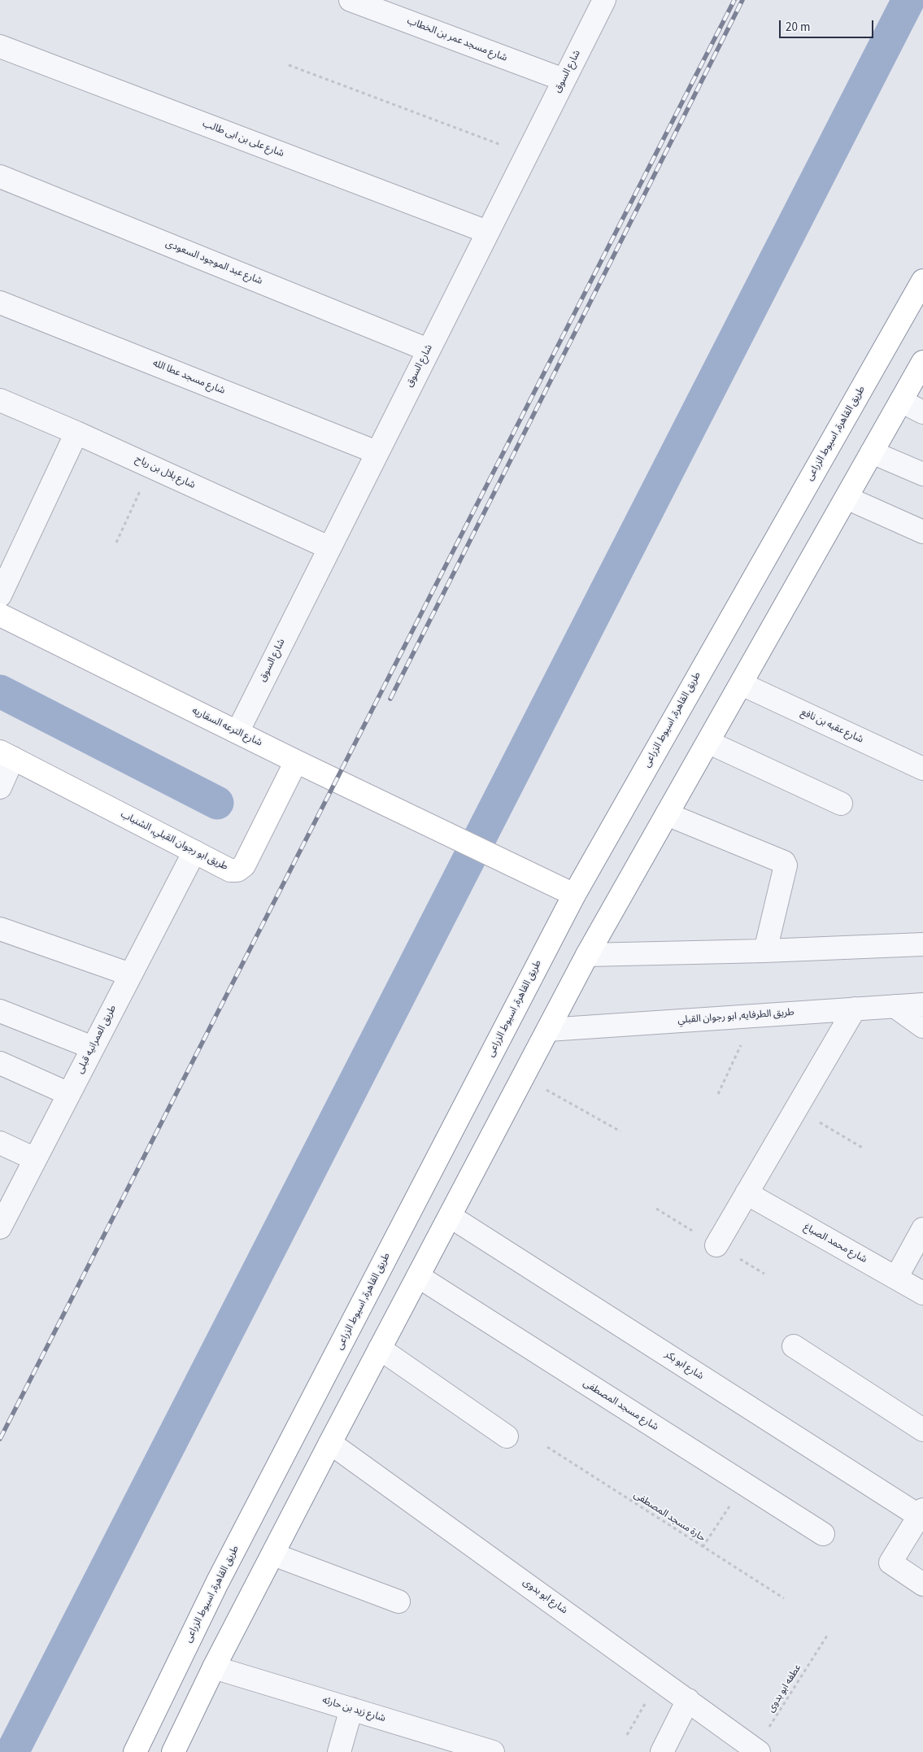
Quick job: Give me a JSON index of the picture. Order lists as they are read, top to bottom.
{
  "streets": {
    "main road": ["طريق القاهرة, اسيوط الزراعى", "شارع الترعه السقاريه", "طريق ابو رجوان القبلي, الشنباب"],
    "street": [
      "شارع مسجد عمر بن الخطاب",
      "شارع السوق",
      "شارع على بن ابى طالب",
      "شارع عبد الموجود السعودى",
      "شارع مسجد عطا الله",
      "شارع بلال بن رباح",
      "شارع عقبه بن نافع",
      "طريق الطرفايه, ابو رجوان القبلي",
      "طريق العمرانيه قبلى",
      "شارع محمد الصباغ",
      "شارع ابو بكر",
      "شارع مسجد المصطفى",
      "شارع ابو بدوى",
      "شارع زيد بن حارثه"
    ],
    "path": ["حارة مسجد المصطفى", "عطفه ابو بدوى"]
  },
  "crossings": [
    ["شارع مسجد عمر بن الخطاب", "شارع السوق"],
    ["شارع السوق", "شارع على بن ابى طالب"],
    ["شارع السوق", "شارع عبد الموجود السعودى"],
    ["شارع السوق", "شارع مسجد عطا الله"],
    ["شارع السوق", "شارع بلال بن رباح"],
    ["شارع السوق", "شارع الترعه السقاريه"],
    ["طريق القاهرة, اسيوط الزراعى", "شارع الترعه السقاريه"],
    ["شارع الترعه السقاريه", "طريق ابو رجوان القبلي, الشنباب"],
    ["طريق ابو رجوان القبلي, الشنباب", "طريق العمرانيه قبلى"],
    ["شارع ابو بدوى", "عطفه ابو بدوى"]
  ],
  "scale_bar": "20 m"
}
